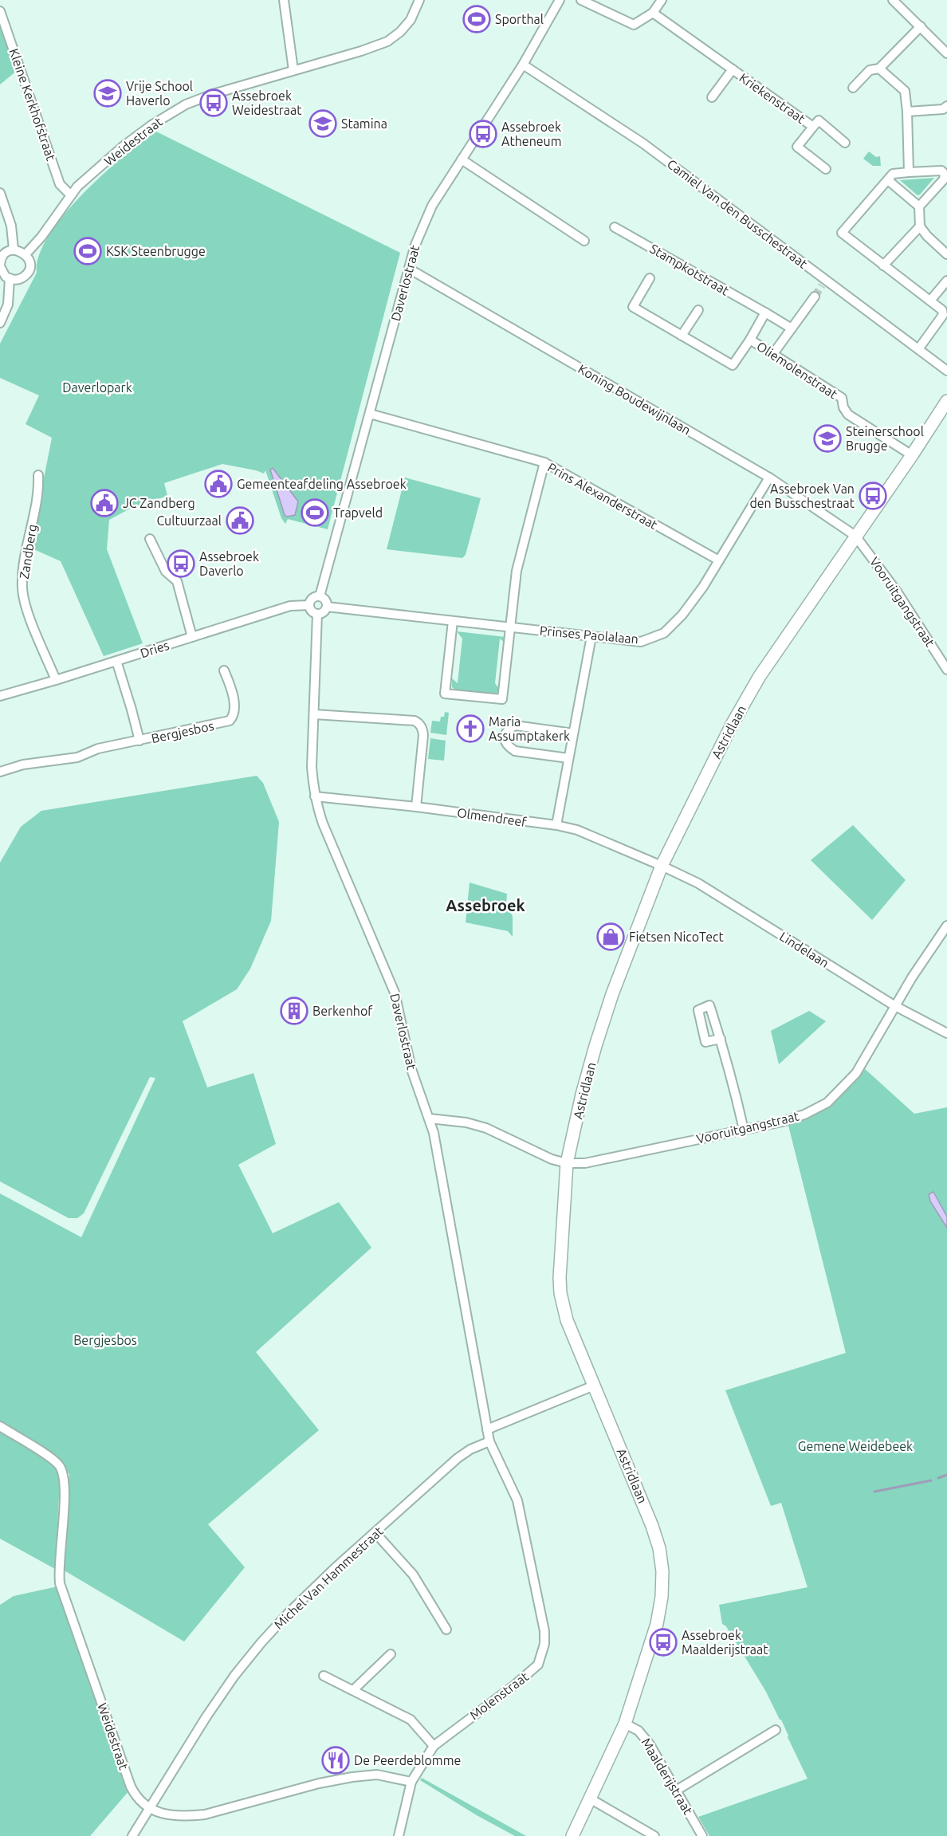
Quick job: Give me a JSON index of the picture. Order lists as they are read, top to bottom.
{
  "streets": {
    "main road": ["Astridlaan"],
    "street": [
      "Kriekenstraat",
      "Kleine Kerkhofstraat",
      "Weidestraat",
      "Camiel Van den Busschestraat",
      "Stampkotstraat",
      "Daverlostraat",
      "Oliemolenstraat",
      "Koning Boudewijnlaan",
      "Prins Alexanderstraat",
      "Zandberg",
      "Vooruitgangstraat",
      "Prinses Paolalaan",
      "Dries",
      "Bergjesbos",
      "Olmendreef",
      "Lindelaan",
      "Michel Van Hammestraat",
      "Molenstraat",
      "Maalderijstraat"
    ]
  },
  "crossings": [
    ["Kleine Kerkhofstraat", "Weidestraat"],
    ["Weidestraat", "Michel Van Hammestraat"],
    ["Camiel Van den Busschestraat", "Daverlostraat"],
    ["Daverlostraat", "Koning Boudewijnlaan"],
    ["Daverlostraat", "Prins Alexanderstraat"],
    ["Daverlostraat", "Vooruitgangstraat"],
    ["Daverlostraat", "Prinses Paolalaan"],
    ["Daverlostraat", "Dries"],
    ["Daverlostraat", "Olmendreef"],
    ["Daverlostraat", "Molenstraat"],
    ["Oliemolenstraat", "Astridlaan"],
    ["Koning Boudewijnlaan", "Vooruitgangstraat"],
    ["Koning Boudewijnlaan", "Prinses Paolalaan"],
    ["Koning Boudewijnlaan", "Astridlaan"],
    ["Prins Alexanderstraat", "Prinses Paolalaan"],
    ["Zandberg", "Dries"],
    ["Vooruitgangstraat", "Astridlaan"],
    ["Vooruitgangstraat", "Lindelaan"],
    ["Prinses Paolalaan", "Dries"],
    ["Dries", "Bergjesbos"],
    ["Astridlaan", "Olmendreef"],
    ["Astridlaan", "Lindelaan"],
    ["Astridlaan", "Maalderijstraat"],
    ["Olmendreef", "Lindelaan"],
    ["Michel Van Hammestraat", "Molenstraat"]
  ],
  "districts": ["Assebroek"],
  "parks": ["Daverlopark", "Bergjesbos", "Gemene Weidebeek"],
  "places": {
    "sports": ["Sporthal", "KSK Steenbrugge", "Trapveld"],
    "school or university": ["Vrije School Haverlo", "Stamina", "Steinerschool Brugge"],
    "bus stop": [
      "Assebroek Weidestraat",
      "Assebroek Atheneum",
      "Assebroek Van den Busschestraat",
      "Assebroek Daverlo",
      "Assebroek Maalderijstraat"
    ],
    "public building": ["Gemeenteafdeling Assebroek", "JC Zandberg", "Cultuurzaal"],
    "church": ["Maria Assumptakerk"],
    "shop": ["Fietsen NicoTect"],
    "building": ["Berkenhof"],
    "restaurant": ["De Peerdeblomme"]
  }
}
